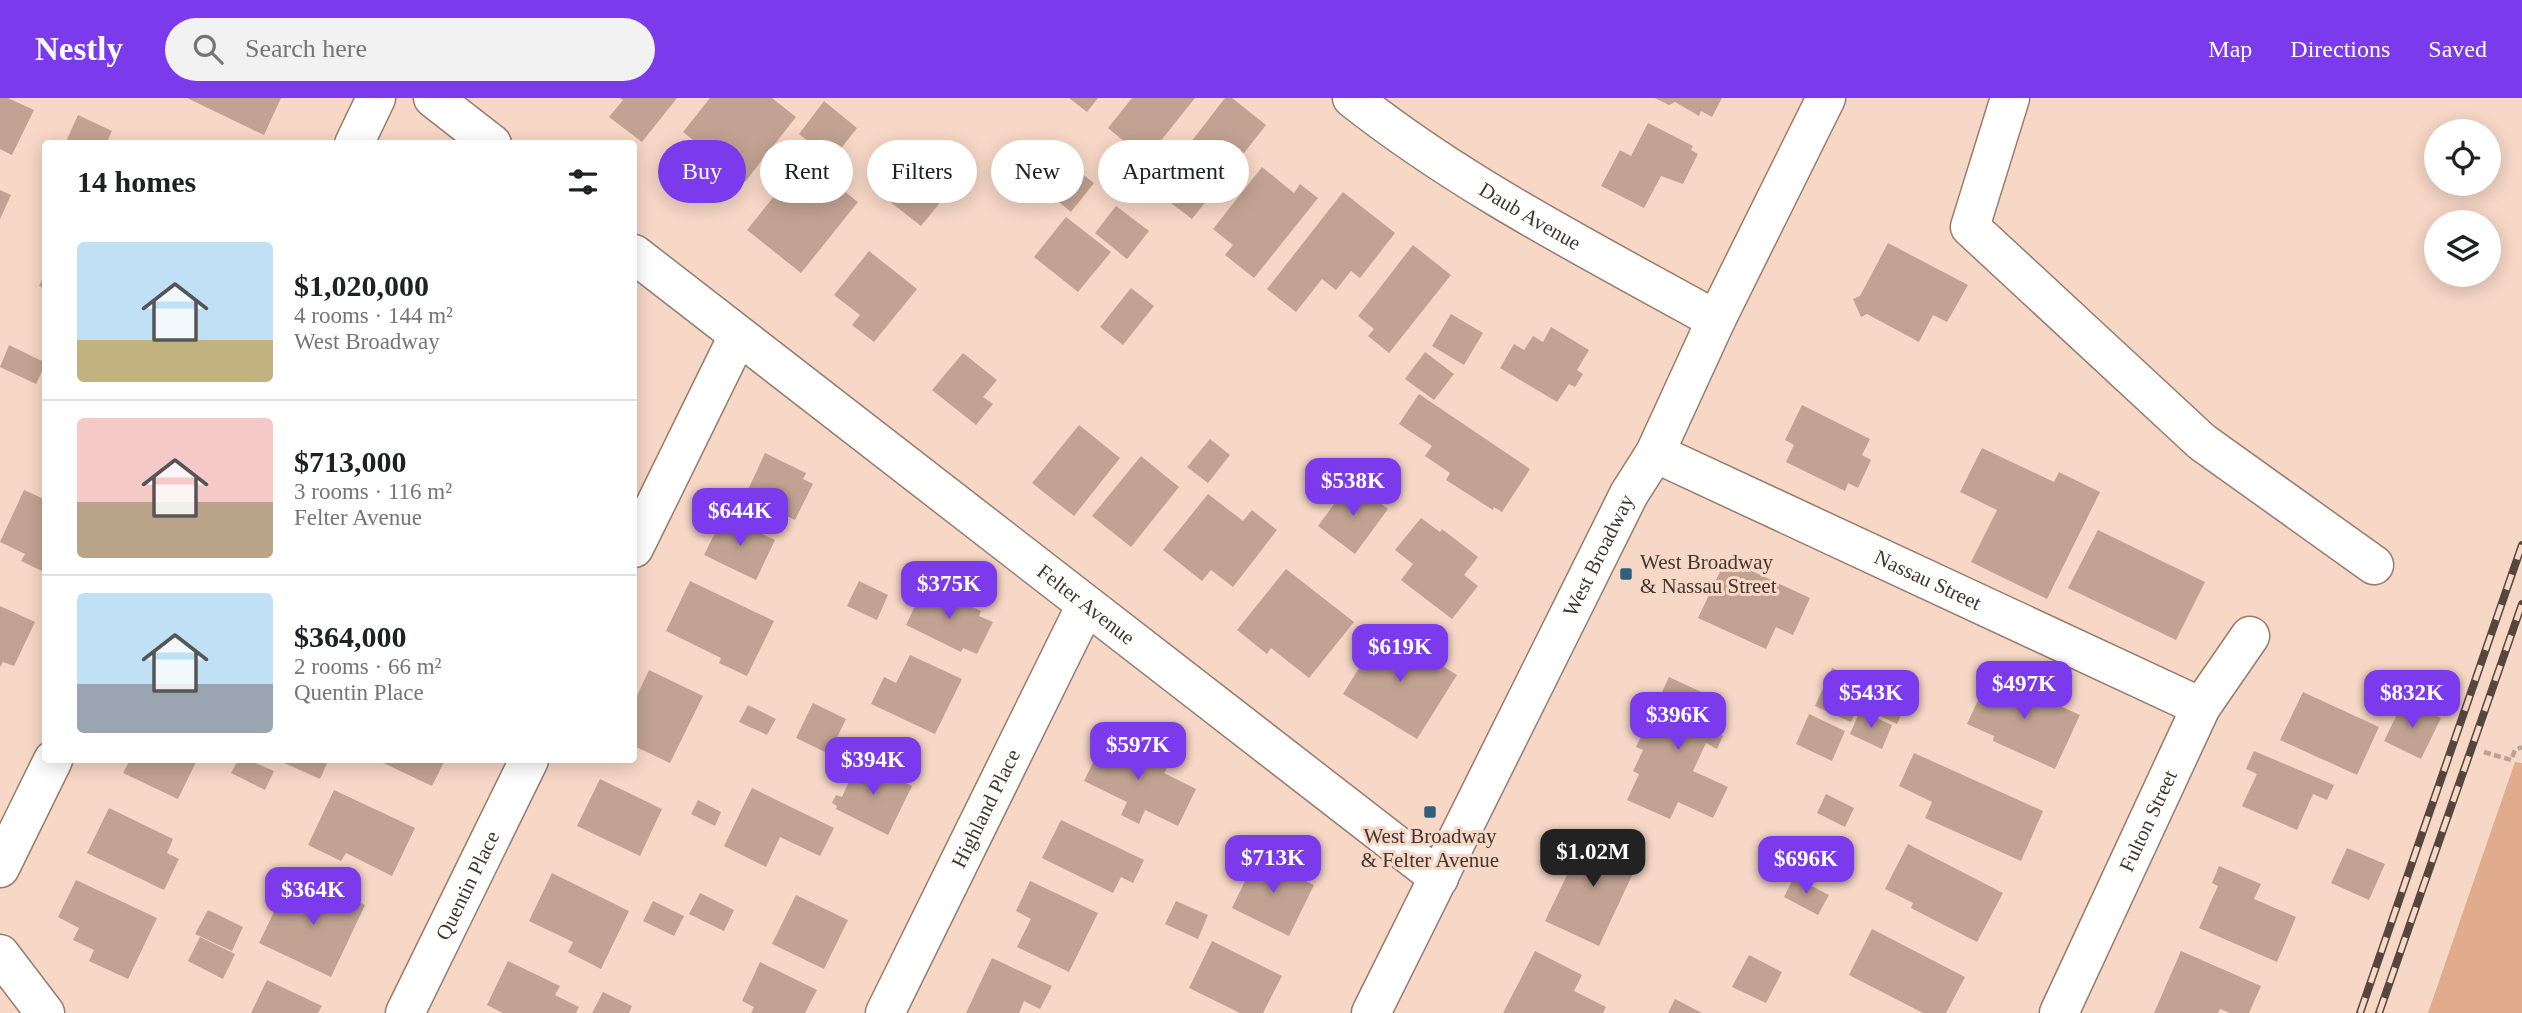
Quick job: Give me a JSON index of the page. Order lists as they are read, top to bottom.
{
  "streets": {
    "street": [
      "Daub Avenue",
      "West Broadway",
      "Nassau Street",
      "Felter Avenue",
      "Highland Place",
      "Fulton Street",
      "Quentin Place"
    ]
  },
  "crossings": [
    ["Daub Avenue", "West Broadway"],
    ["West Broadway", "Nassau Street"],
    ["West Broadway", "Felter Avenue"],
    ["Nassau Street", "Fulton Street"],
    ["Felter Avenue", "Highland Place"]
  ],
  "places": {
    "transit": ["West Broadway & Nassau Street", "West Broadway & Felter Avenue"]
  },
  "page": {
    "header": "Nestly",
    "search": "Search here",
    "nav": ["Map", "Directions", "Saved"],
    "chip": [
      "Buy",
      "Rent",
      "Filters",
      "New",
      "Apartment"
    ],
    "heading": "14 homes",
    "list": [
      {
        "name": "$1,020,000",
        "note": "4 rooms · 144 m² · West Broadway"
      },
      {
        "name": "$713,000",
        "note": "3 rooms · 116 m² · Felter Avenue"
      },
      {
        "name": "$364,000",
        "note": "2 rooms · 66 m² · Quentin Place"
      }
    ],
    "price": [
      "$538K",
      "$644K",
      "$375K",
      "$619K",
      "$497K",
      "$543K",
      "$832K",
      "$396K",
      "$597K",
      "$394K",
      "$1.02M",
      "$713K",
      "$696K",
      "$364K"
    ]
  }
}
